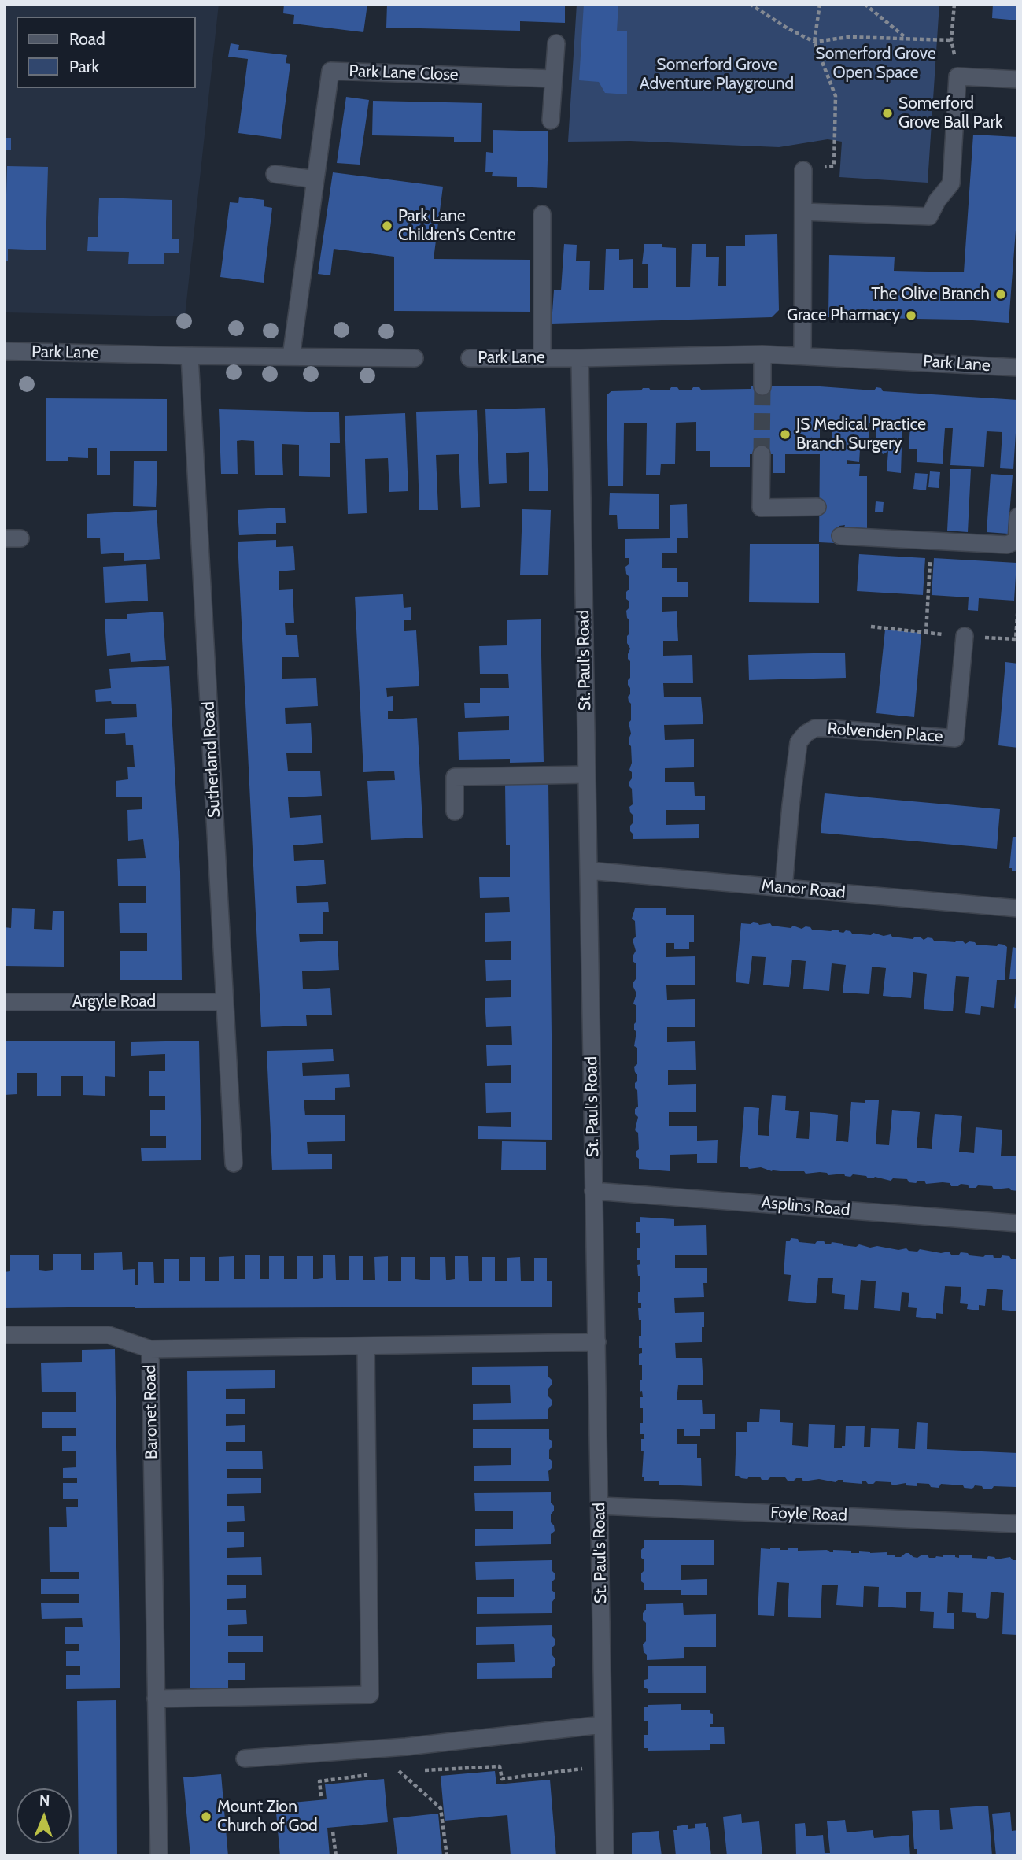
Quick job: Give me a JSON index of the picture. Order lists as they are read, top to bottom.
{
  "streets": {
    "street": [
      "Park Lane Close",
      "Park Lane",
      "St. Paul's Road",
      "Rolvenden Place",
      "Sutherland Road",
      "Manor Road",
      "Argyle Road",
      "Asplins Road",
      "Baronet Road",
      "Foyle Road"
    ]
  },
  "crossings": [
    ["Park Lane Close", "Park Lane"],
    ["Park Lane", "St. Paul's Road"],
    ["Park Lane", "Sutherland Road"],
    ["St. Paul's Road", "Manor Road"],
    ["St. Paul's Road", "Asplins Road"],
    ["St. Paul's Road", "Baronet Road"],
    ["St. Paul's Road", "Foyle Road"],
    ["Rolvenden Place", "Manor Road"],
    ["Sutherland Road", "Argyle Road"]
  ],
  "parks": ["Somerford Grove Open Space", "Somerford Grove Adventure Playground"],
  "places": [
    "Somerford Grove Ball Park",
    "Park Lane Children's Centre",
    "The Olive Branch",
    "Grace Pharmacy",
    "JS Medical Practice Branch Surgery",
    "Mount Zion Church of God"
  ],
  "legend": ["Road", "Park"],
  "north": "top"
}
